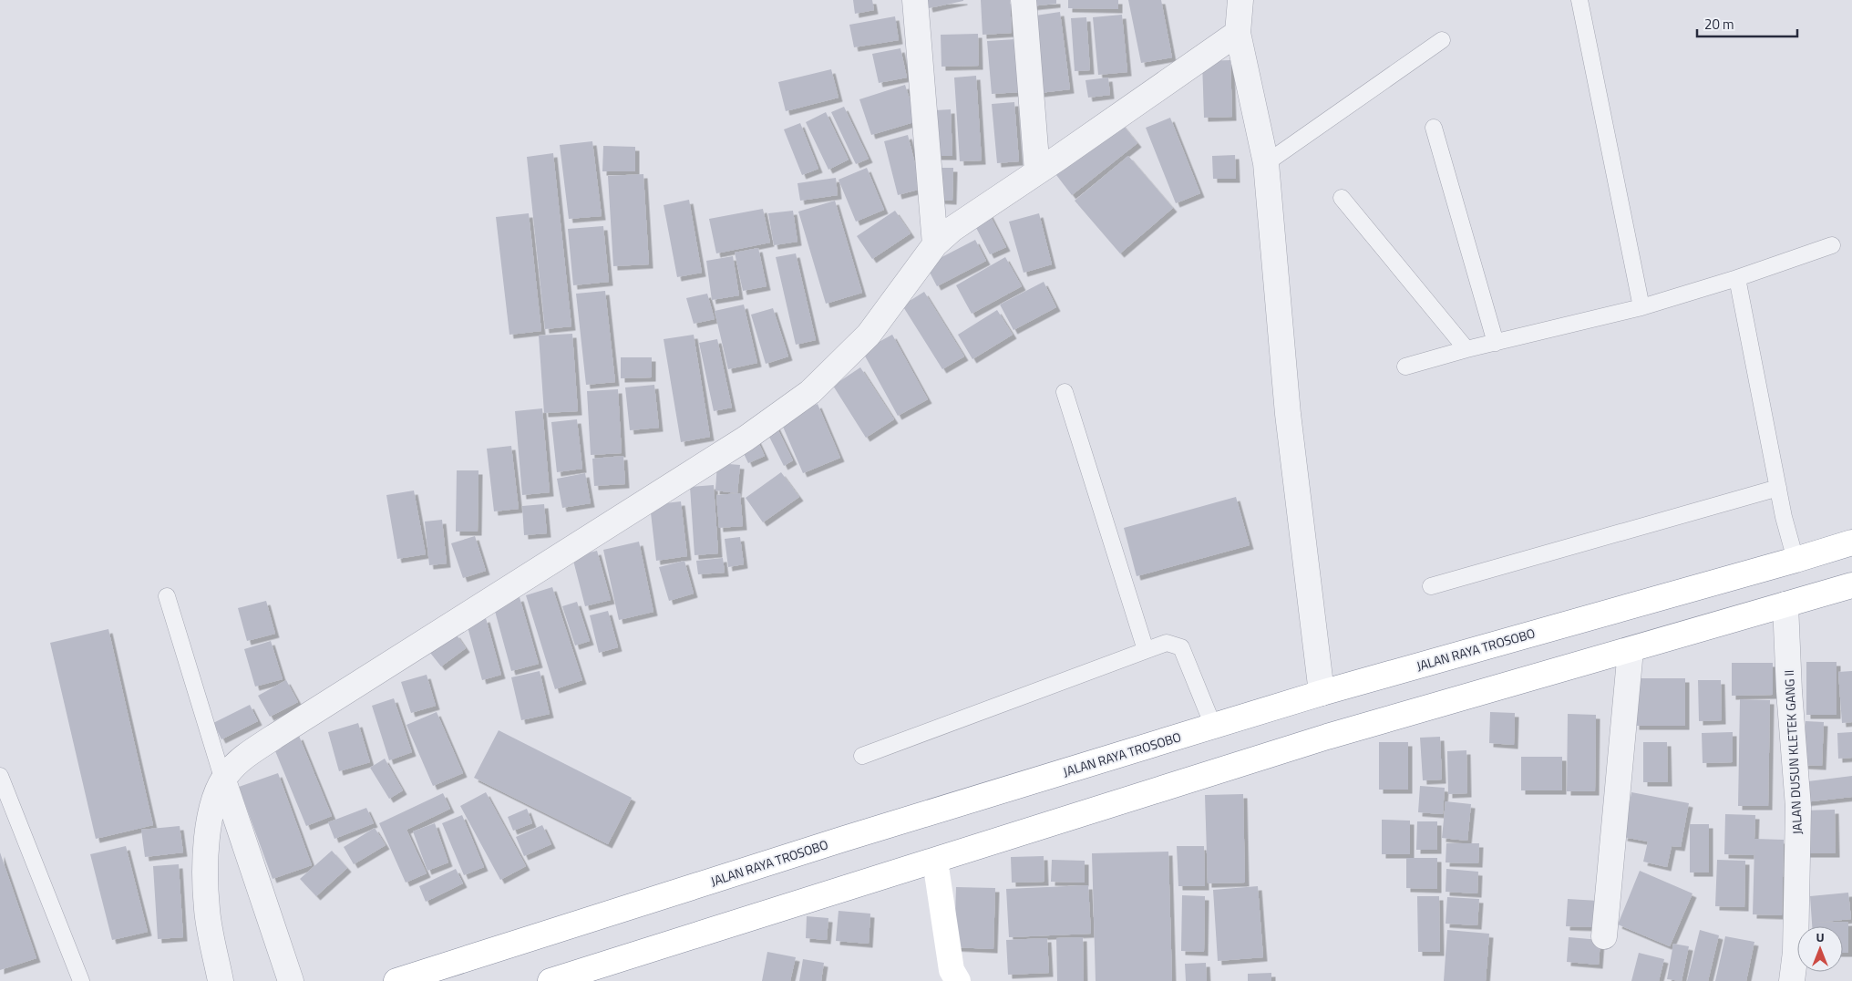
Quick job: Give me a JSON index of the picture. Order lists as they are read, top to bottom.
{
  "streets": {
    "main road": ["JALAN RAYA TROSOBO"],
    "street": ["JALAN DUSUN KLETEK GANG II"]
  },
  "scale_bar": "20 m",
  "north": "top"
}
